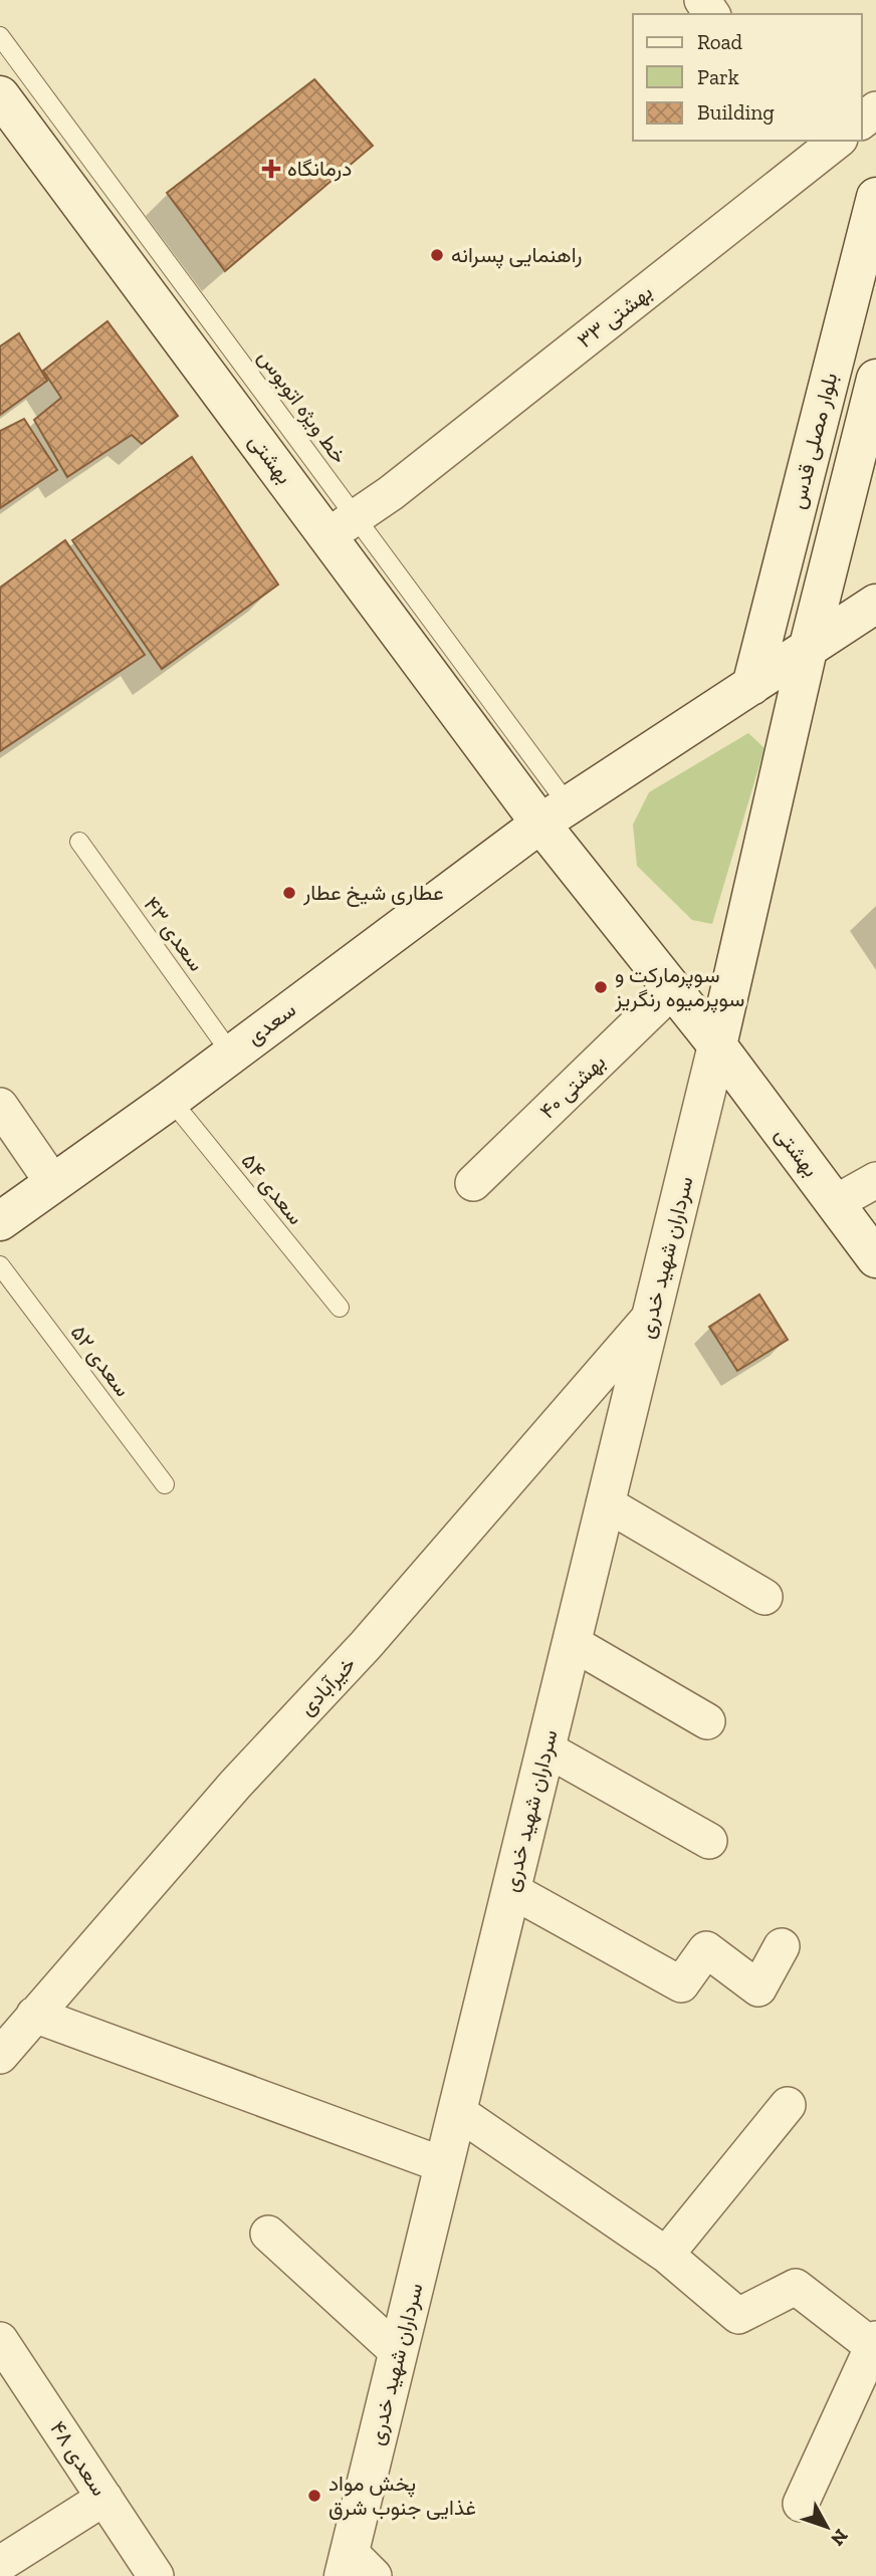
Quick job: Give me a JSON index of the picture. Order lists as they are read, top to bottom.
{
  "streets": {
    "main road": [
      "بلوار مصلی قدس",
      "بهشتی",
      "سعدی",
      "سرداران شهید خدری"
    ],
    "street": [
      "بهشتی ۳۳",
      "بهشتی ۴۰",
      "خیرآبادی",
      "سعدی ۴۸"
    ],
    "lane": [
      "خط ویژه اتوبوس",
      "سعدی ۴۳",
      "سعدی ۵۴",
      "سعدی ۵۲"
    ]
  },
  "crossings": [
    ["بهشتی ۳۳", "خط ویژه اتوبوس"],
    ["بهشتی ۳۳", "بهشتی"],
    ["خط ویژه اتوبوس", "بهشتی"],
    ["بلوار مصلی قدس", "سعدی"],
    ["بهشتی", "سعدی"],
    ["بهشتی", "بهشتی ۴۰"],
    ["بهشتی", "سرداران شهید خدری"],
    ["سعدی ۴۳", "سعدی"],
    ["سعدی", "سعدی ۵۴"],
    ["سعدی", "سرداران شهید خدری"],
    ["سرداران شهید خدری", "خیرآبادی"]
  ],
  "places": {
    "health": ["درمانگاه"],
    "other": [
      "راهنمایی پسرانه",
      "عطاری شیخ عطار",
      "سوپرمارکت و سوپرمیوه رنگریز",
      "پخش مواد غذایی جنوب شرق"
    ]
  },
  "legend": ["Road", "Park", "Building"],
  "north": "bottom right"
}
